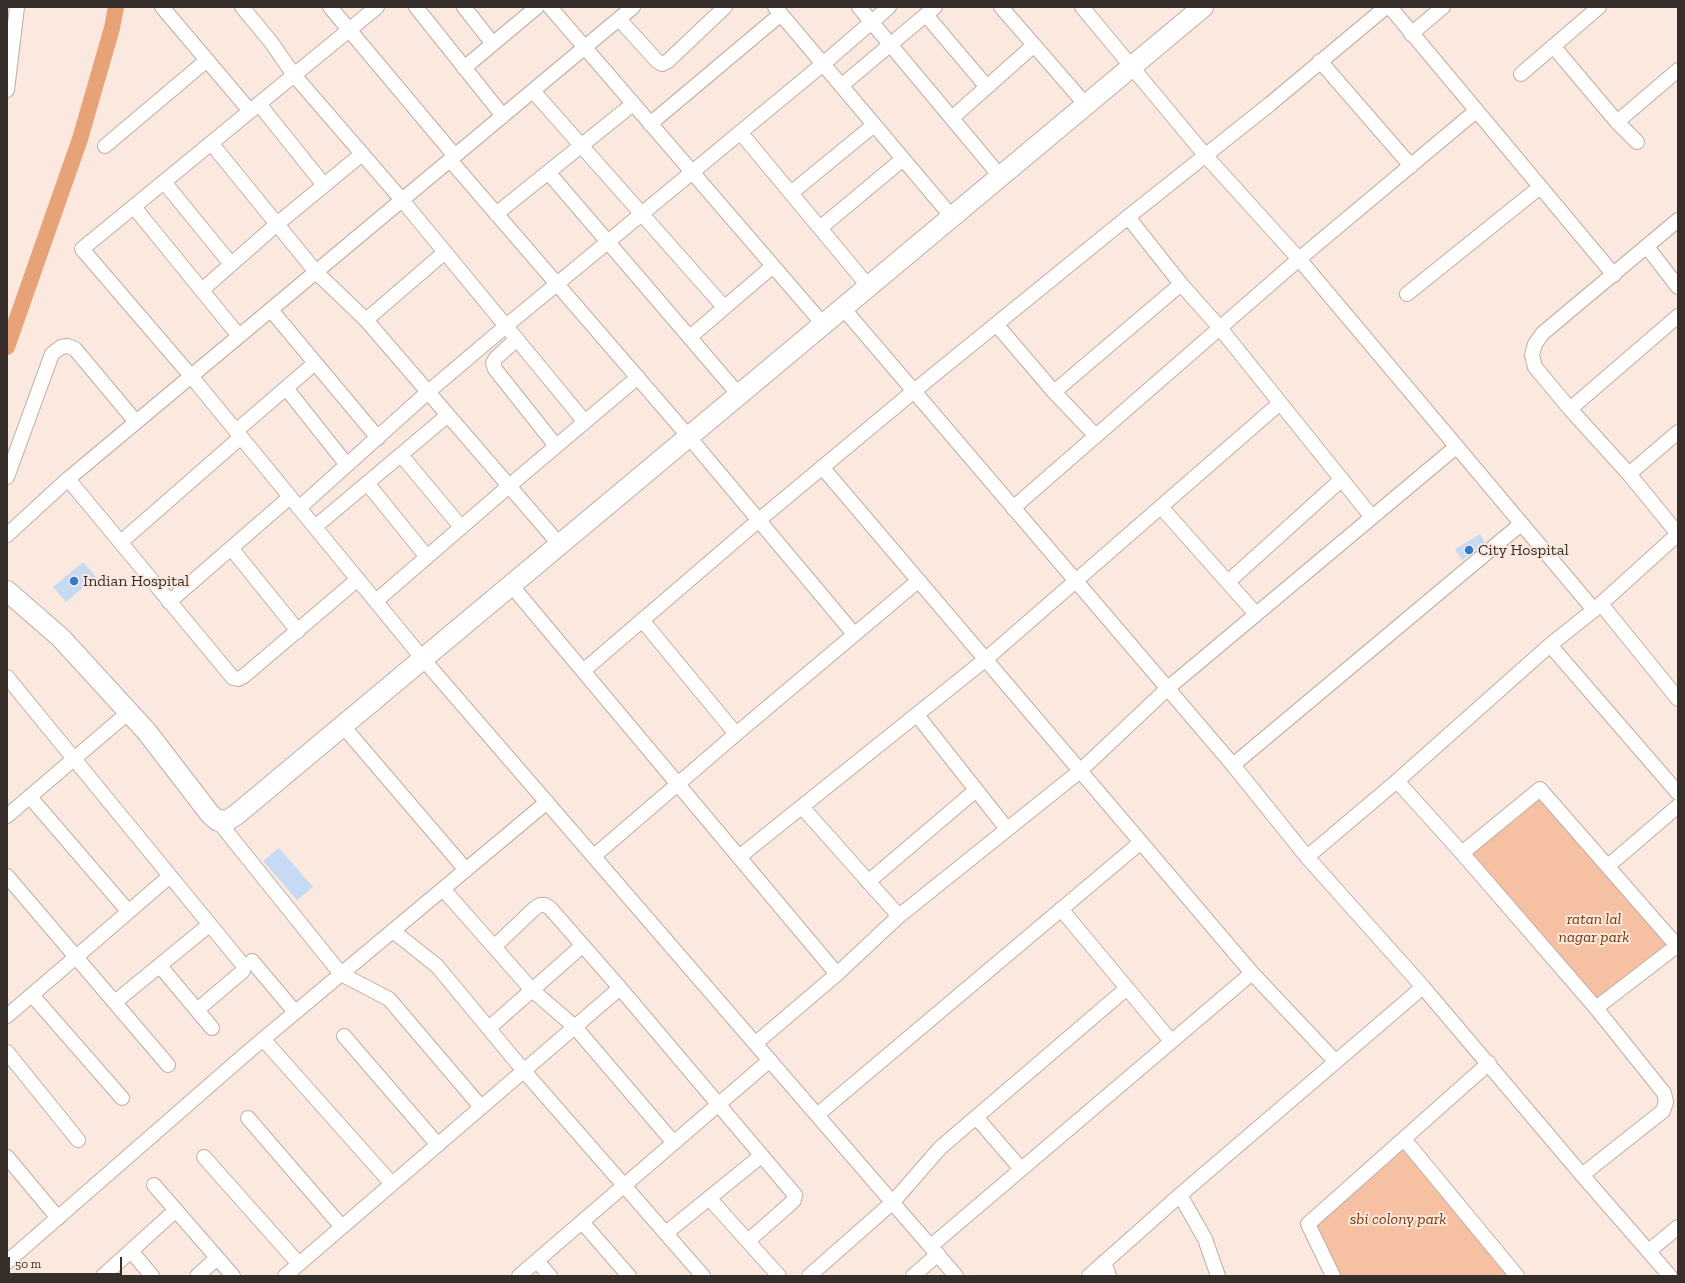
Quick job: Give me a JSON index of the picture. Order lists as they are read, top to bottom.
{
  "parks": ["ratan lal nagar park", "sbi colony park"],
  "places": ["City Hospital", "Indian Hospital"],
  "scale_bar": "50 m"
}
